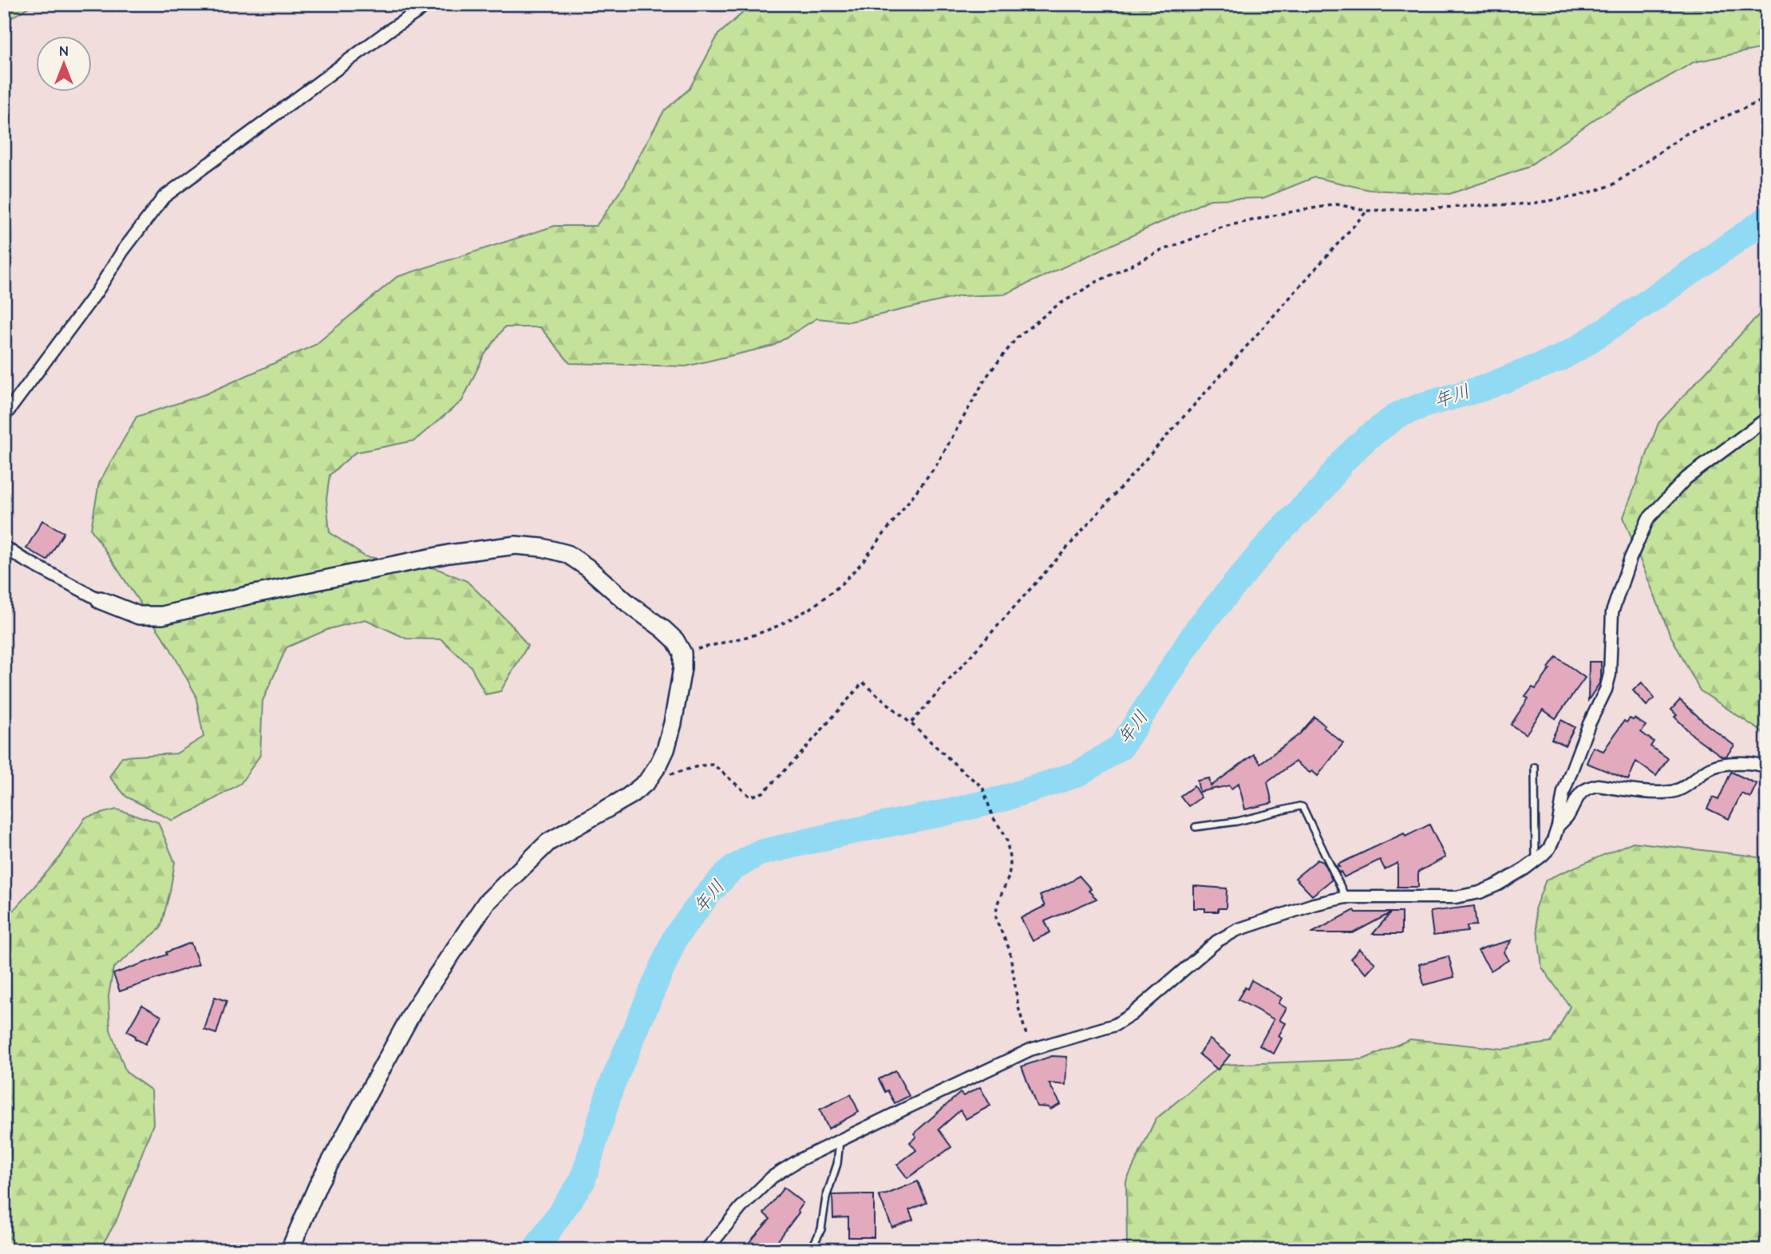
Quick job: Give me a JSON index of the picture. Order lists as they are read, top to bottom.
{
  "water": ["年川"],
  "north": "top"
}
